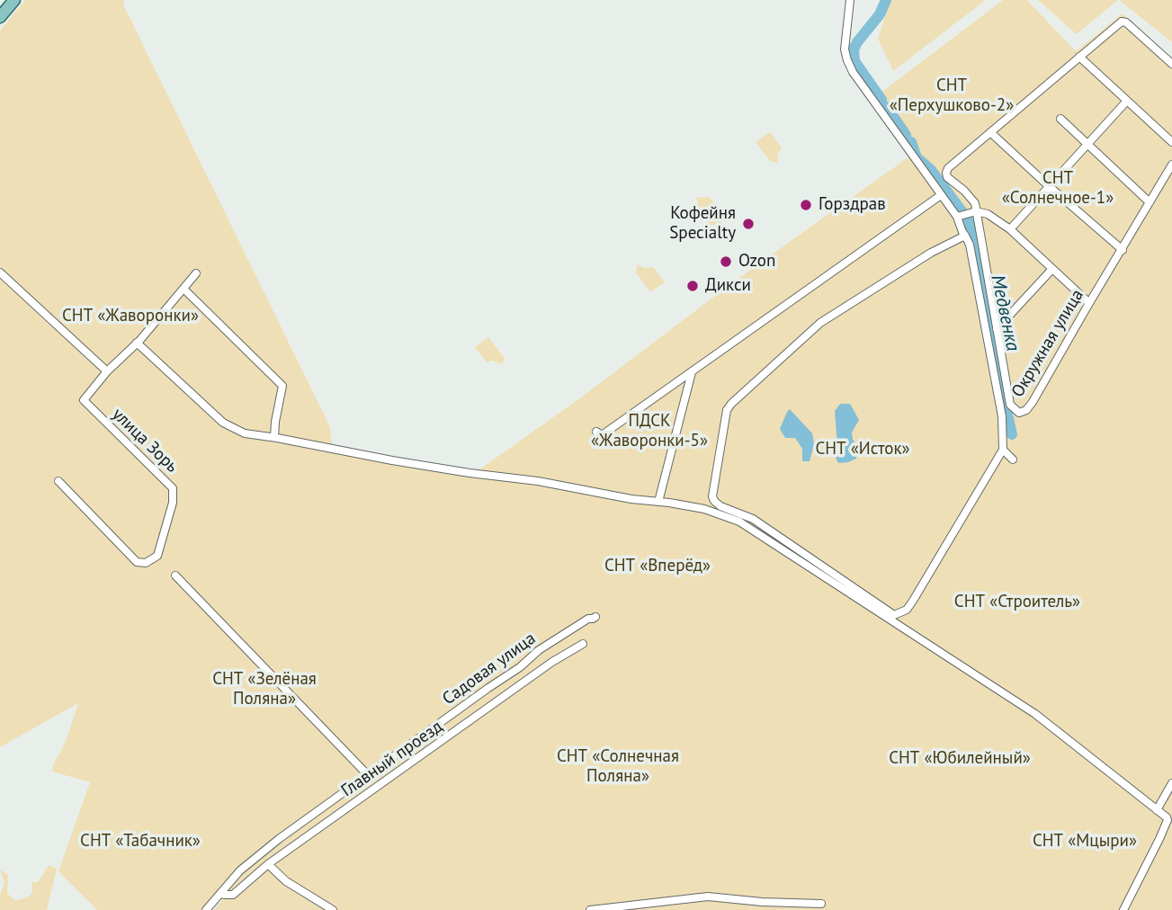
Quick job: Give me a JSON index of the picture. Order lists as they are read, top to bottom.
{
  "streets": {
    "street": [
      "Окружная улица",
      "улица Зорь",
      "Садовая улица",
      "Главный проезд"
    ]
  },
  "crossings": [
    ["Садовая улица", "Главный проезд"]
  ],
  "water": ["Медвенка"],
  "parks": [
    "СНТ «Перхушково-2»",
    "СНТ «Солнечное-1»",
    "СНТ «Жаворонки»",
    "ПДСК «Жаворонки-5»",
    "СНТ «Исток»",
    "СНТ «Вперёд»",
    "СНТ «Строитель»",
    "СНТ «Зелёная Поляна»",
    "СНТ «Солнечная Поляна»",
    "СНТ «Юбилейный»",
    "СНТ «Табачник»",
    "СНТ «Мцыри»"
  ],
  "places": [
    "Горздрав",
    "Кофейня Specialty",
    "Ozon",
    "Дикси"
  ]
}
